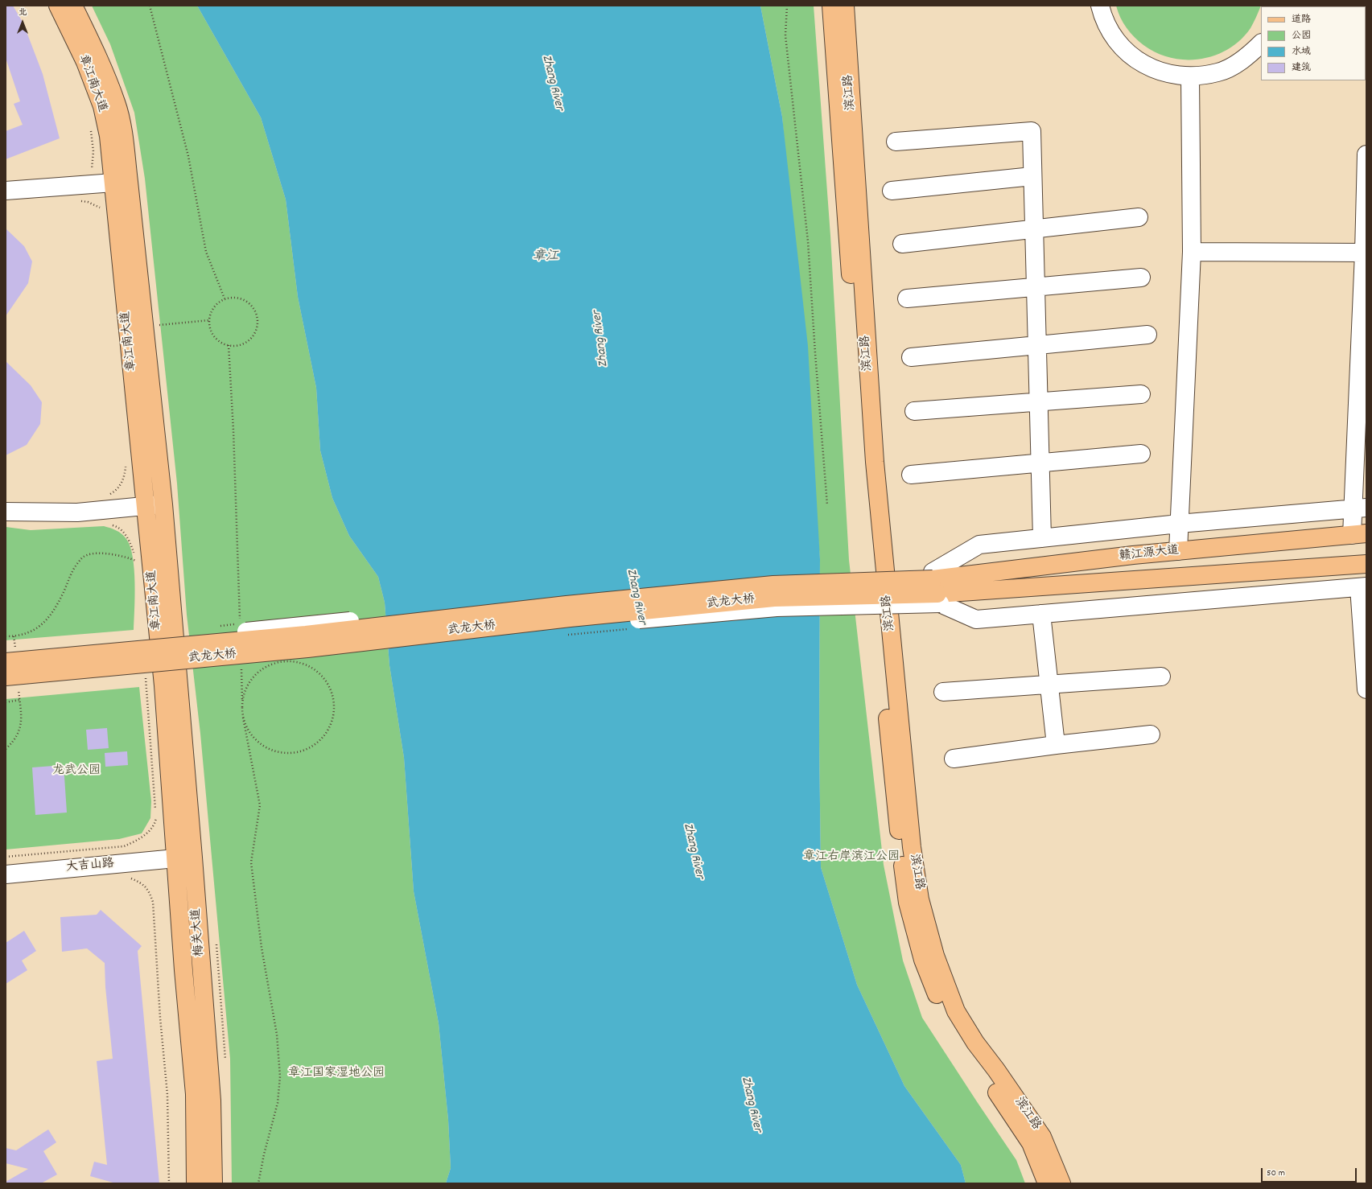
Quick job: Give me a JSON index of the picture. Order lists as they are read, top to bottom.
{
  "streets": {
    "main road": [
      "章江南大道",
      "滨江路",
      "赣江源大道",
      "武龙大桥",
      "梅关大道"
    ],
    "street": ["大吉山路"]
  },
  "crossings": [
    ["章江南大道", "梅关大道"],
    ["赣江源大道", "武龙大桥"],
    ["大吉山路", "梅关大道"]
  ],
  "water": ["Zhang River", "章江"],
  "parks": ["龙武公园", "章江右岸滨江公园", "章江国家湿地公园"],
  "legend": [
    "道路",
    "公园",
    "水域",
    "建筑"
  ],
  "scale_bar": "50 m",
  "north": "top"
}
